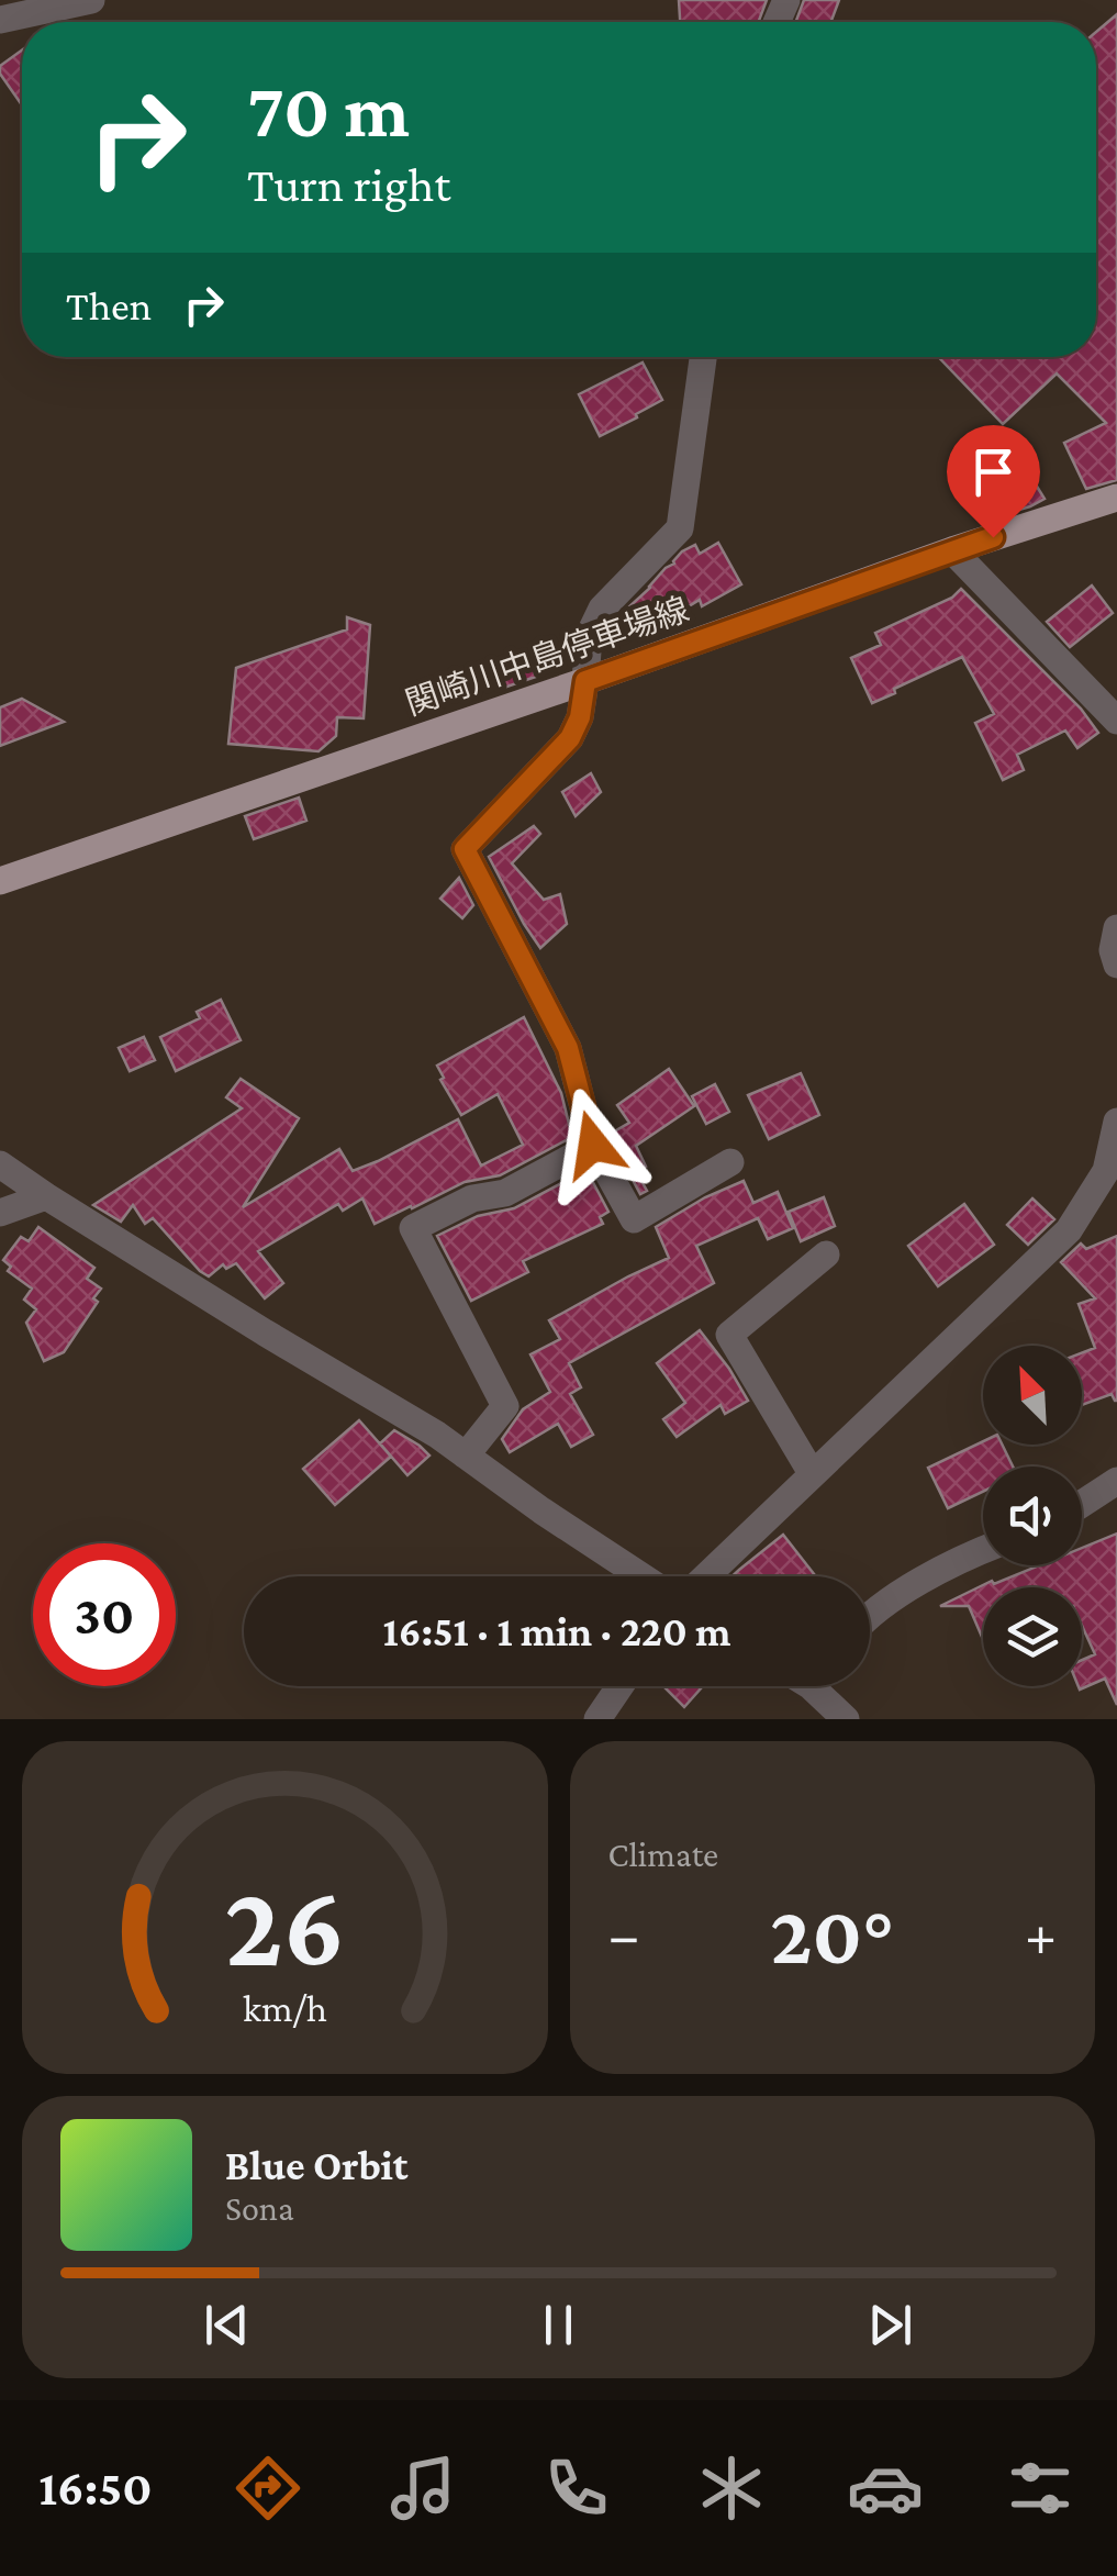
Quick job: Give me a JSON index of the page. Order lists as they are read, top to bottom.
{
  "streets": {
    "main road": ["関崎川中島停車場線"]
  },
  "north": "top left",
  "page": {
    "turn": ["70 m", "Turn right"],
    "then": "Then",
    "limit": "30",
    "trip": "16:51 · 1 min · 220 m",
    "tile": "Climate",
    "heat": ["−", "20°", "+"],
    "song": ["Blue Orbit", "Sona"],
    "tabs": "16:50",
    "gauge": ["26", "km/h"]
  }
}
